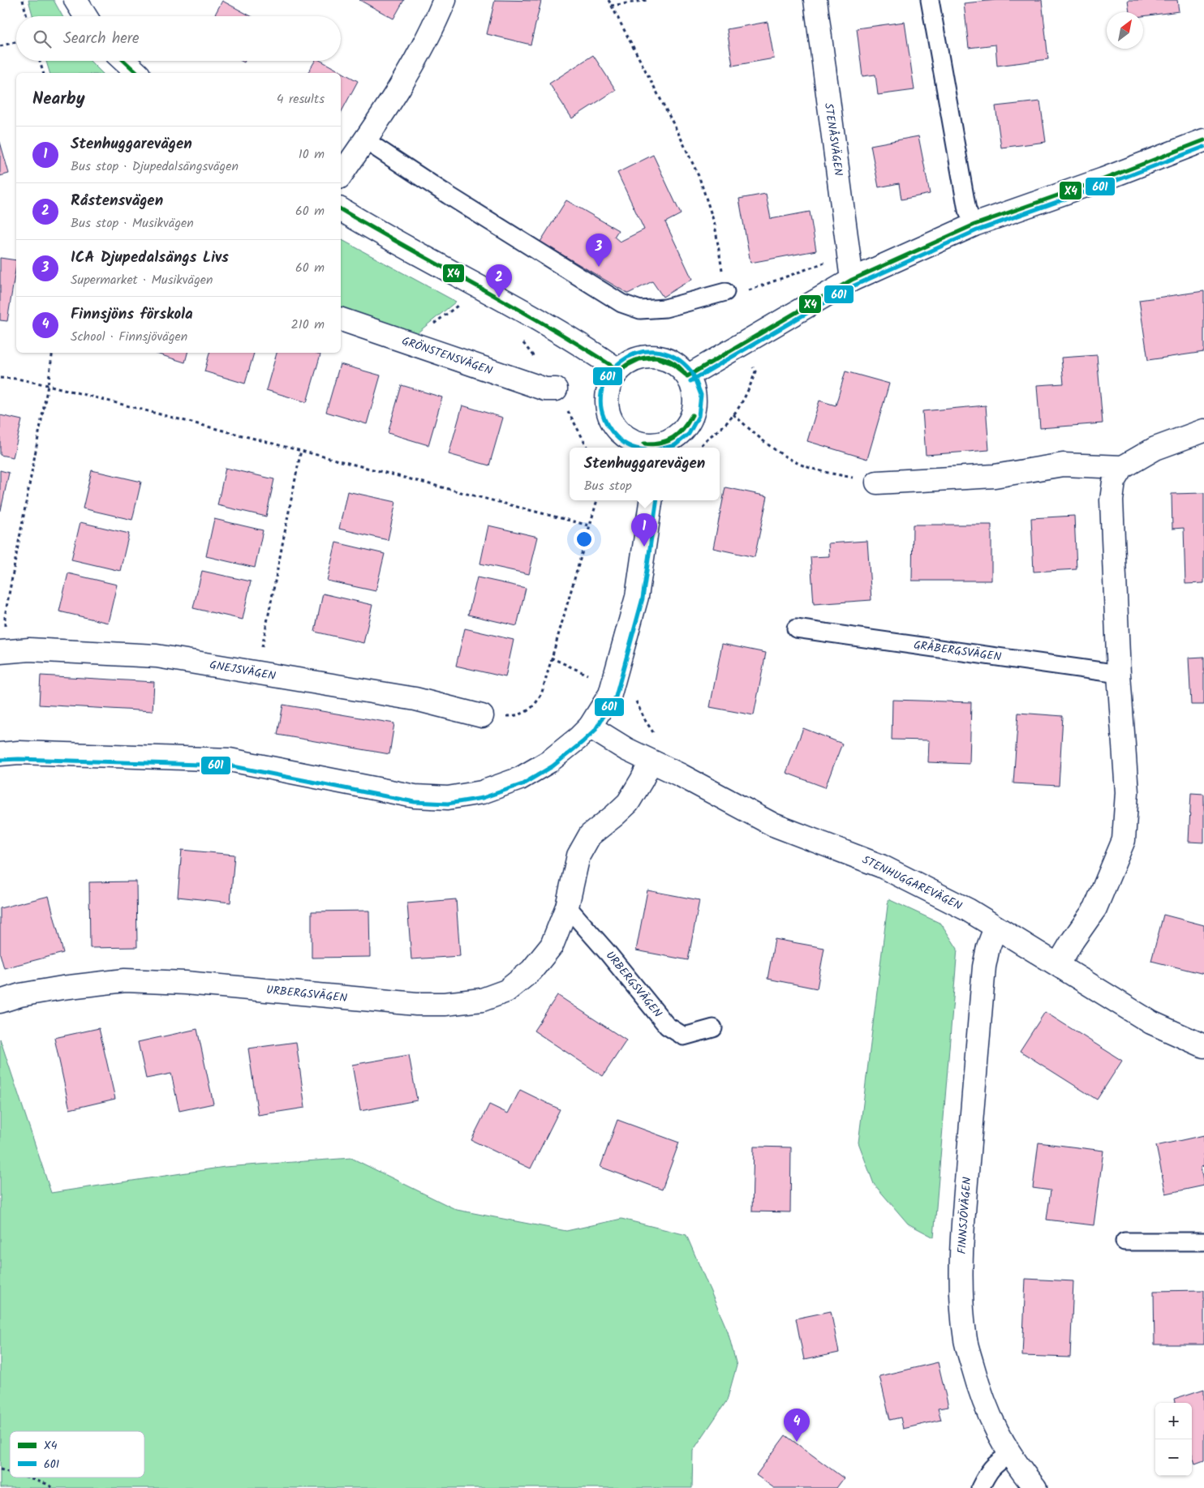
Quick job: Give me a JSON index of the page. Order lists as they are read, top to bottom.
{
  "streets": {
    "street": [
      "STENÅSVÄGEN",
      "GRÖNSTENSVÄGEN",
      "GNEJSVÄGEN",
      "STENHUGGAREVÄGEN",
      "URBERGSVÄGEN",
      "FINNSJÖVÄGEN"
    ],
    "lane": ["GRÅBERGSVÄGEN"]
  },
  "crossings": [
    ["STENHUGGAREVÄGEN", "URBERGSVÄGEN"],
    ["STENHUGGAREVÄGEN", "FINNSJÖVÄGEN"]
  ],
  "lines": ["transit line X4", "transit line 601"],
  "legend": ["X4", "601"],
  "north": "top right",
  "page": {
    "search": "Search here",
    "heading": ["Nearby", "4 results"],
    "list": [
      {
        "mark": "1",
        "name": "Stenhuggarevägen",
        "note": "Bus stop · Djupedalsängsvägen",
        "value": "10 m"
      },
      {
        "mark": "2",
        "name": "Råstensvägen",
        "note": "Bus stop · Musikvägen",
        "value": "60 m"
      },
      {
        "mark": "3",
        "name": "ICA Djupedalsängs Livs",
        "note": "Supermarket · Musikvägen",
        "value": "60 m"
      },
      {
        "mark": "4",
        "name": "Finnsjöns förskola",
        "note": "School · Finnsjövägen",
        "value": "210 m"
      }
    ],
    "pins": [
      "3",
      "2",
      "1",
      "4"
    ],
    "popup": ["Stenhuggarevägen", "Bus stop"],
    "map_buttons": ["+", "−"]
  }
}
